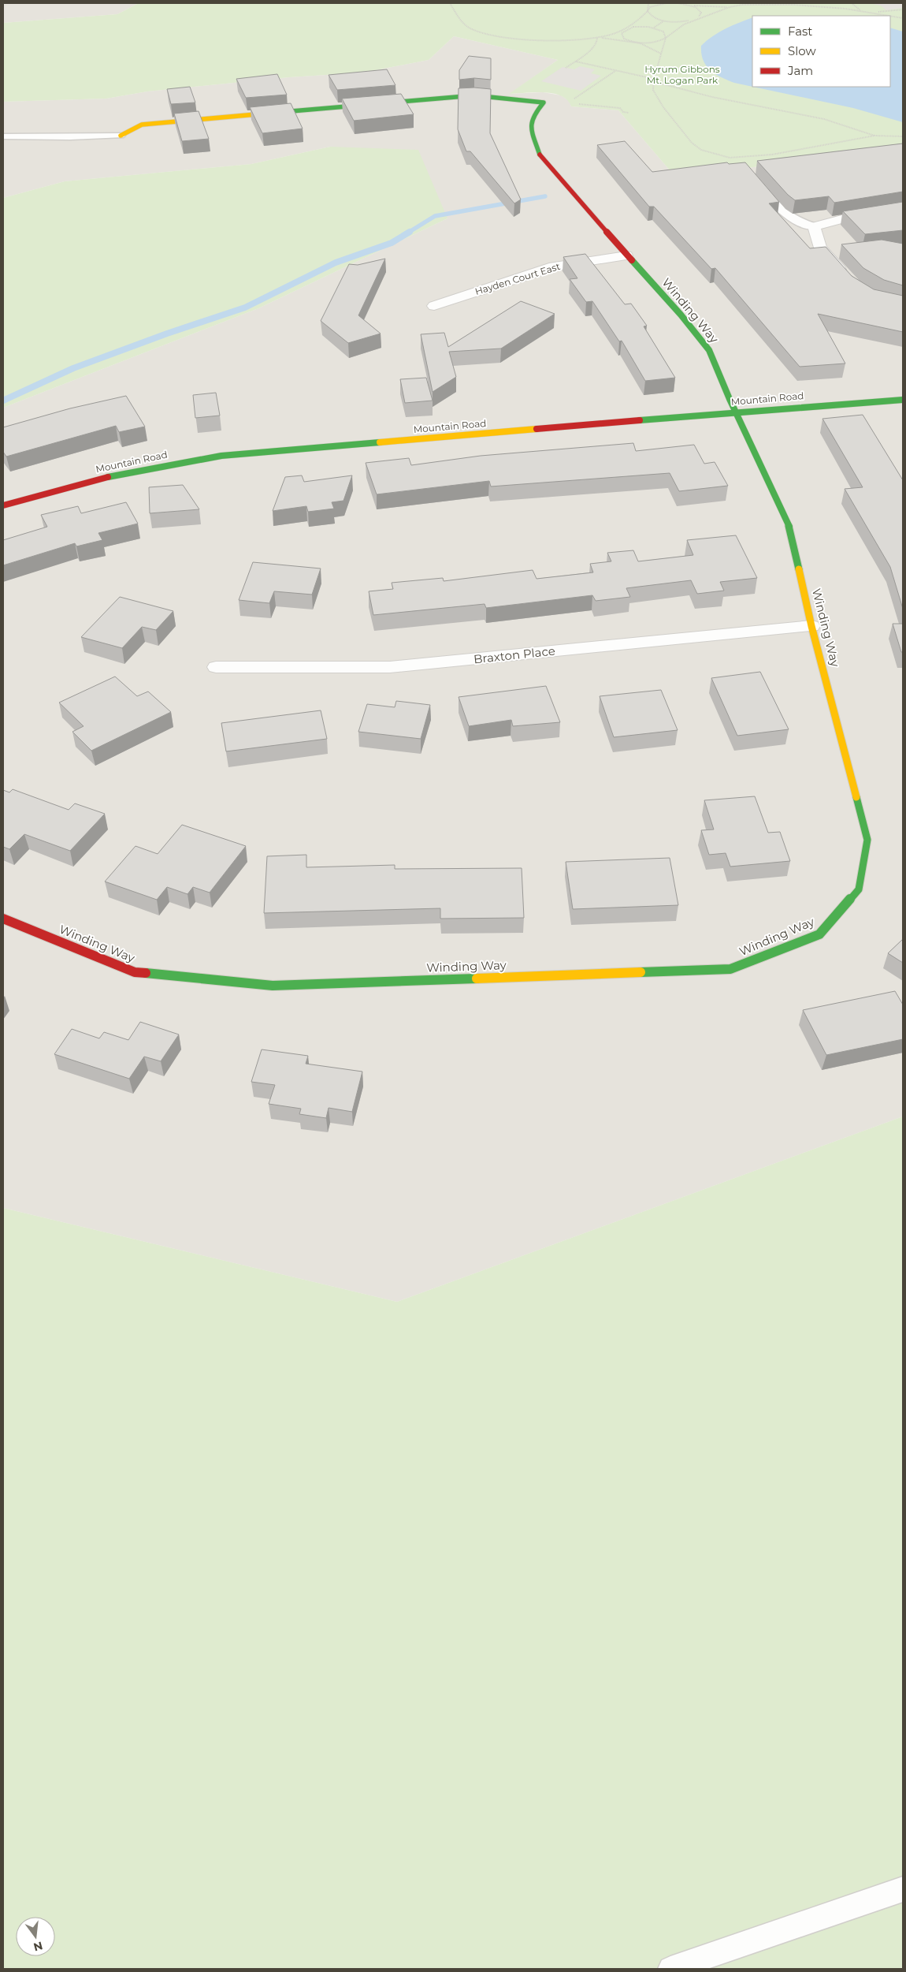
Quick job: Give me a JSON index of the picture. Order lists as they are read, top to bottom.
{
  "streets": {
    "street": [
      "Hayden Court East",
      "Winding Way",
      "Mountain Road",
      "Braxton Place"
    ]
  },
  "crossings": [
    ["Hayden Court East", "Winding Way"],
    ["Winding Way", "Mountain Road"],
    ["Winding Way", "Braxton Place"]
  ],
  "parks": ["Hyrum Gibbons Mt. Logan Park"],
  "legend": ["Fast", "Slow", "Jam"],
  "north": "bottom"
}
